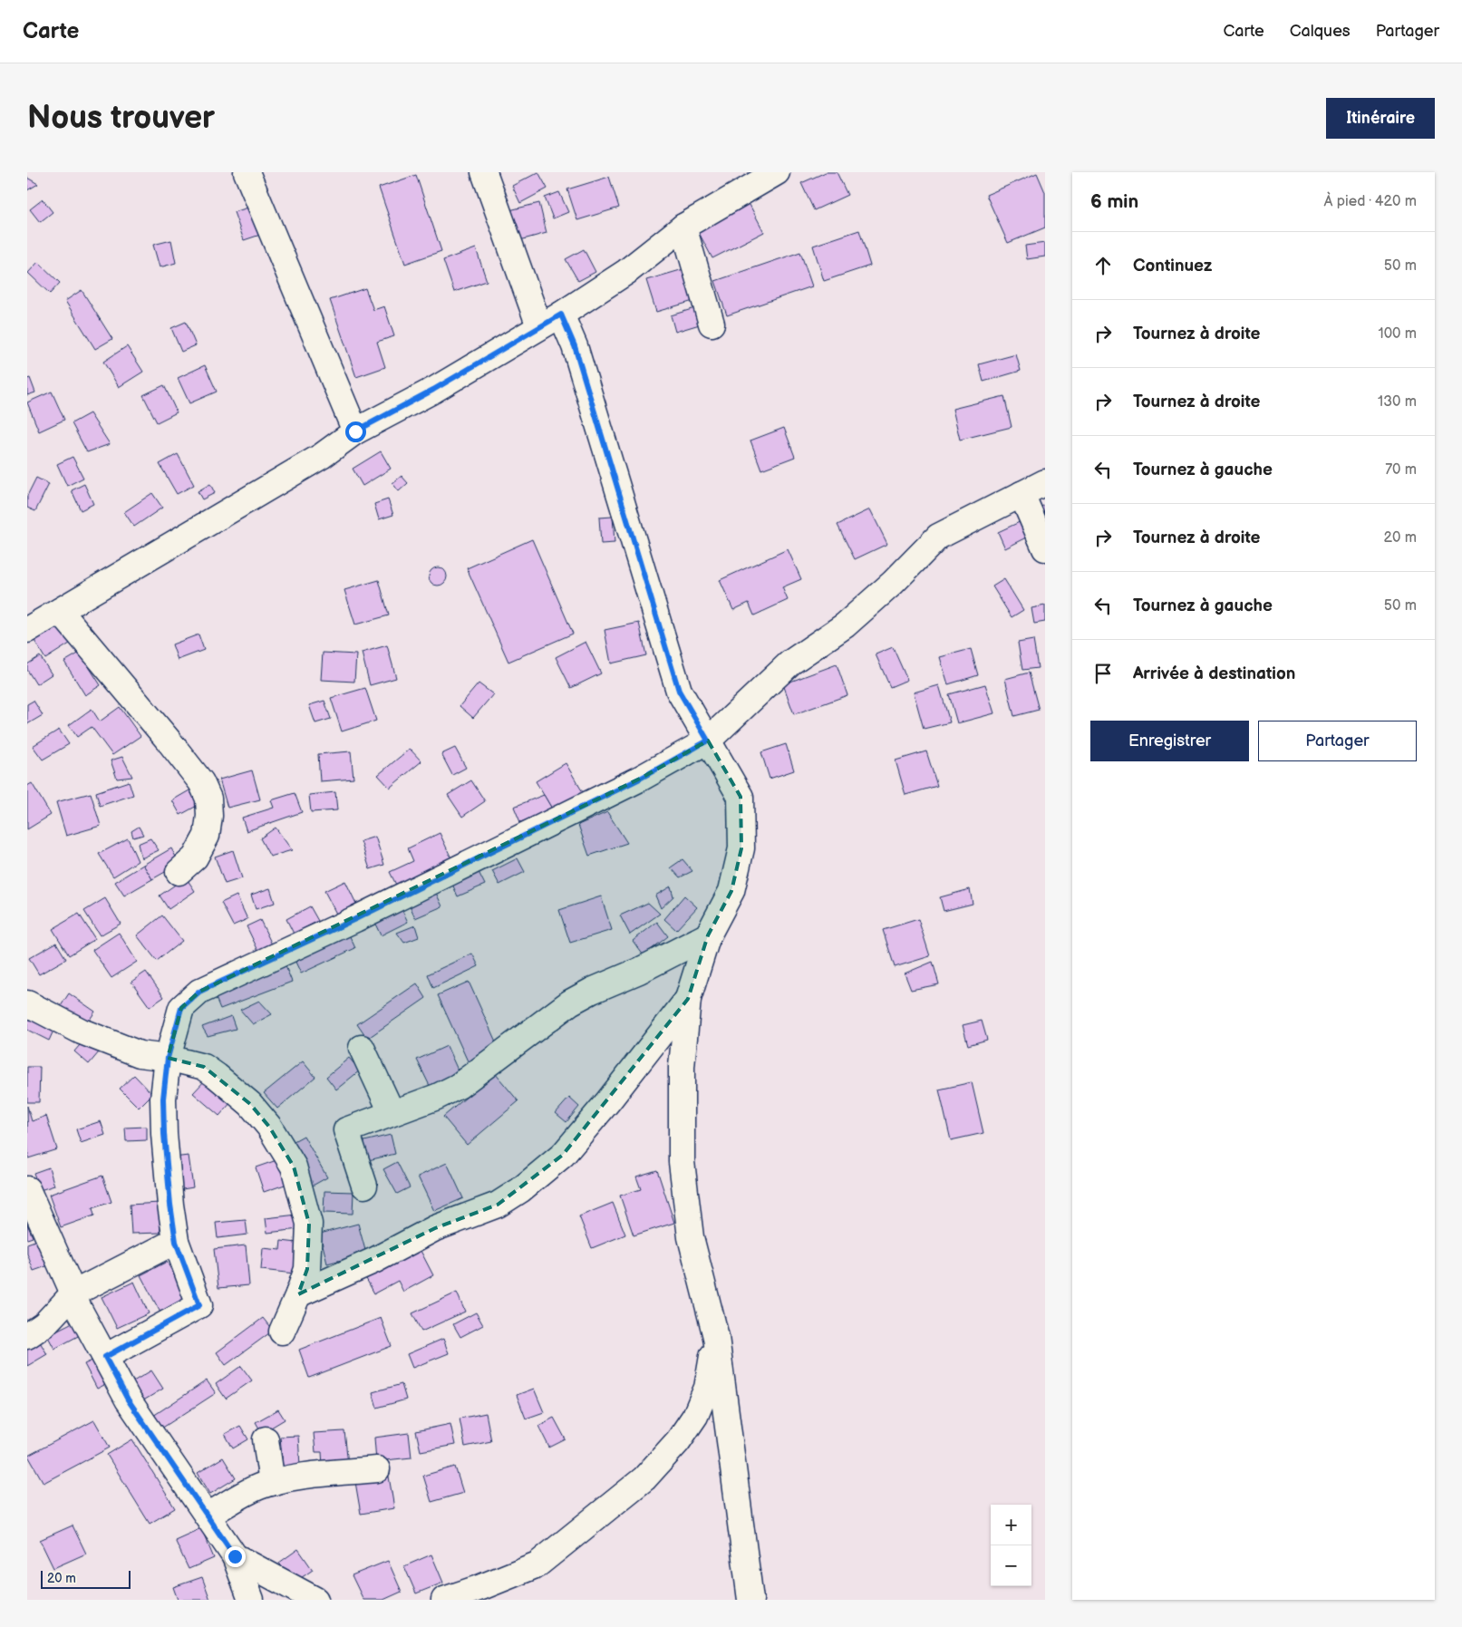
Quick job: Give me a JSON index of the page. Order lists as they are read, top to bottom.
{
  "scale_bar": "20 m",
  "page": {
    "header": "Carte",
    "nav": ["Carte", "Calques", "Partager"],
    "buttons": [
      "Itinéraire",
      ["Enregistrer", "Partager"]
    ],
    "title": "Nous trouver",
    "heading": ["6 min", "À pied · 420 m"],
    "list": [
      ["Continuez", "50 m"],
      ["Tournez à droite", "100 m"],
      ["Tournez à droite", "130 m"],
      ["Tournez à gauche", "70 m"],
      ["Tournez à droite", "20 m"],
      ["Tournez à gauche", "50 m"],
      "Arrivée à destination"
    ],
    "map_buttons": ["+", "−"],
    "scale": "20 m"
  }
}
